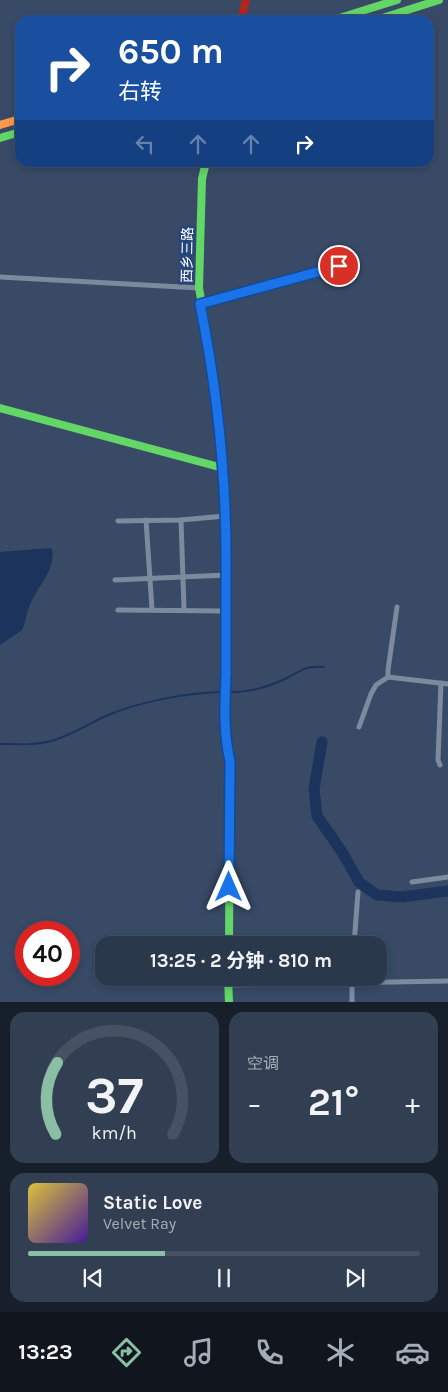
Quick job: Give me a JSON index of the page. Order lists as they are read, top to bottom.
{
  "streets": {
    "main road": ["西乡三路"]
  },
  "page": {
    "turn": ["650 m", "右转"],
    "limit": "40",
    "trip": "13:25 · 2 分钟 · 810 m",
    "tile": "空调",
    "heat": ["−", "21°", "+"],
    "song": ["Static Love", "Velvet Ray"],
    "tabs": "13:23",
    "gauge": ["37", "km/h"]
  }
}
